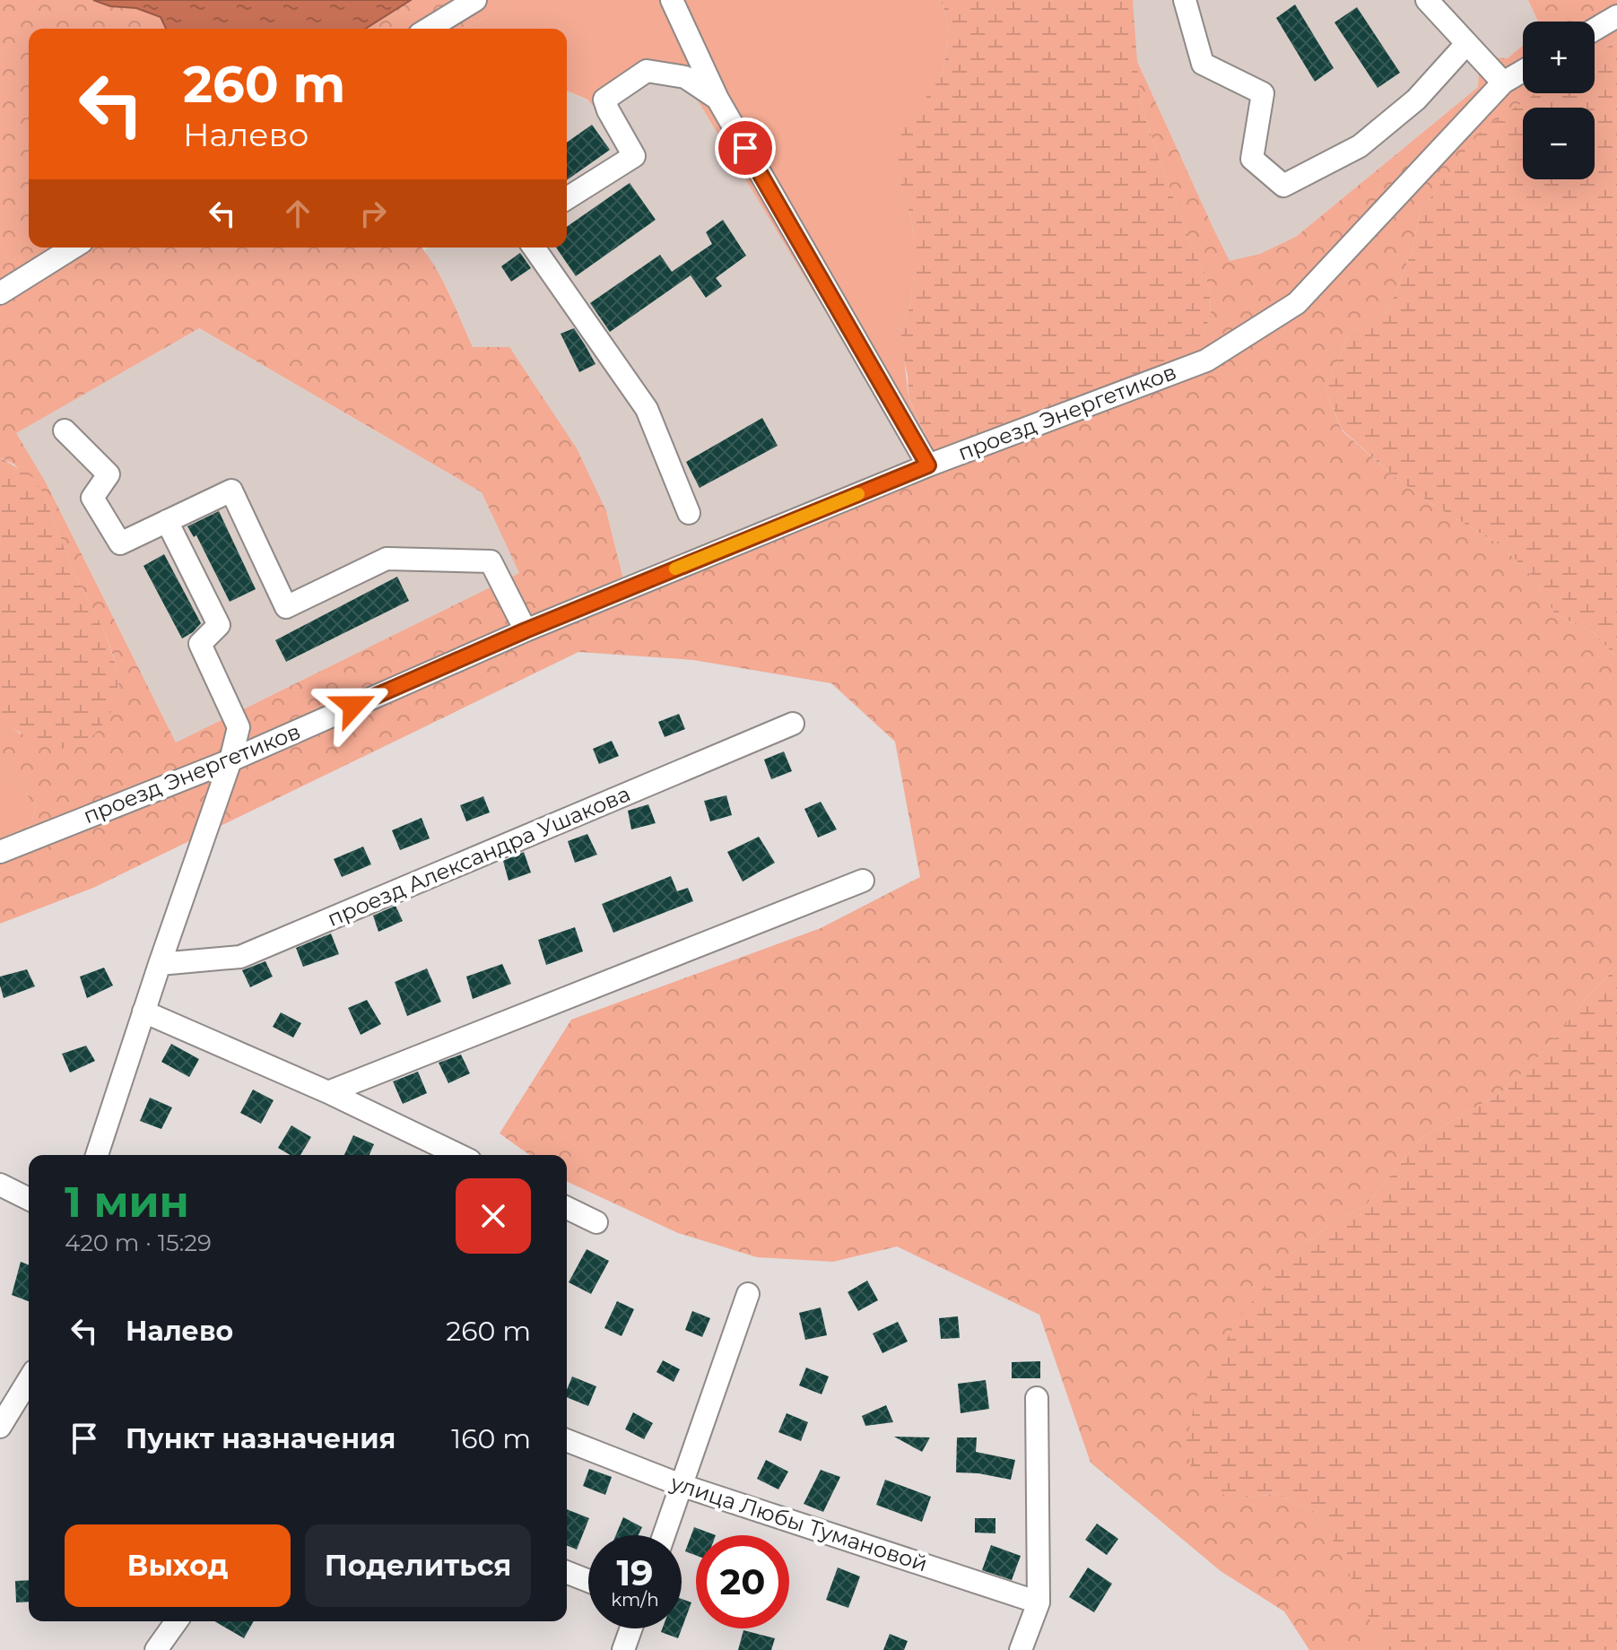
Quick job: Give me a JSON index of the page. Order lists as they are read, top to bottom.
{
  "streets": {
    "street": ["проезд Энергетиков", "проезд Александра Ушакова", "улица Любы Тумановой"]
  },
  "page": {
    "map_buttons": ["+", "−"],
    "turn": ["260 m", "Налево"],
    "heading": ["1 мин", "420 m · 15:29"],
    "list": [
      {
        "name": "Налево",
        "value": "260 m"
      },
      {
        "name": "Пункт назначения",
        "value": "160 m"
      }
    ],
    "buttons": ["Выход", "Поделиться"],
    "speed": "19 km/h",
    "limit": "20"
  }
}
